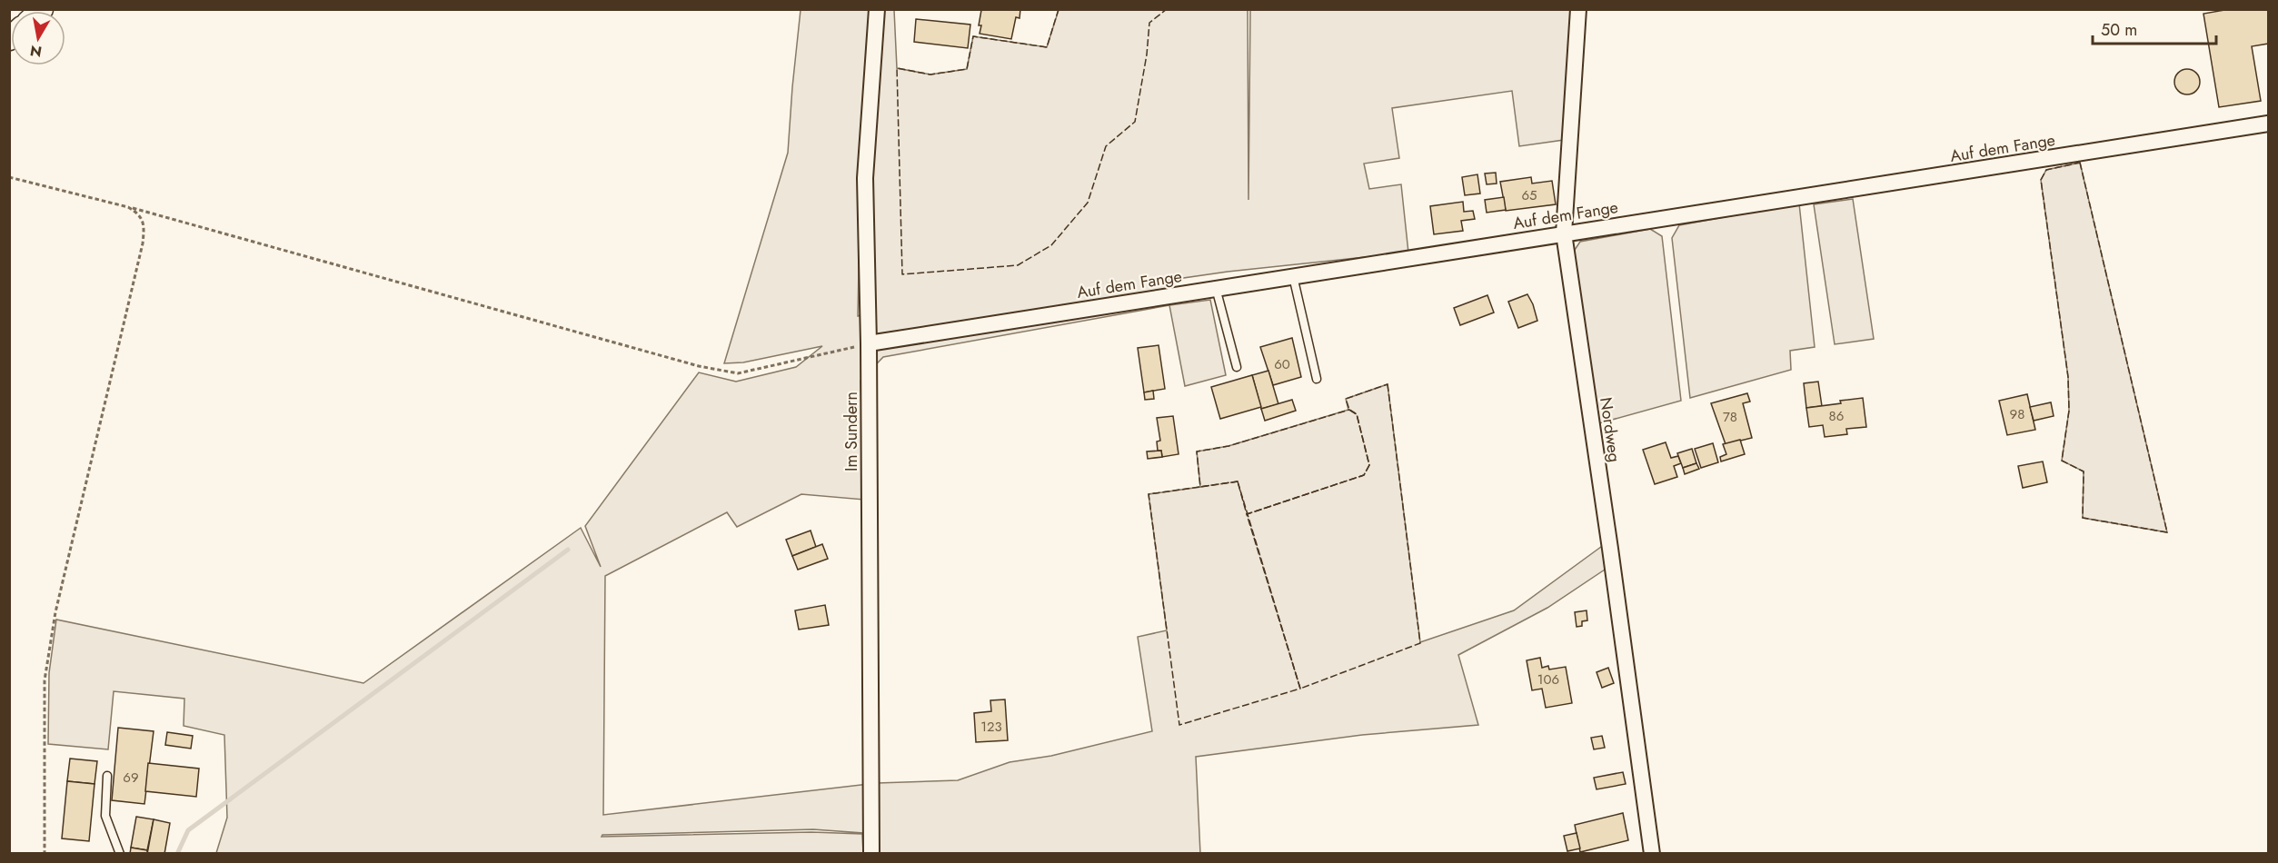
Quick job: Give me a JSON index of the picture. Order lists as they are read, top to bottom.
{
  "streets": {
    "street": ["Auf dem Fange", "Nordweg", "Im Sundern"]
  },
  "crossings": [
    ["Auf dem Fange", "Nordweg"],
    ["Auf dem Fange", "Im Sundern"]
  ],
  "house_numbers": [
    "65",
    "60",
    "98",
    "86",
    "78",
    "106",
    "123",
    "69"
  ],
  "scale_bar": "50 m",
  "north": "bottom"
}
